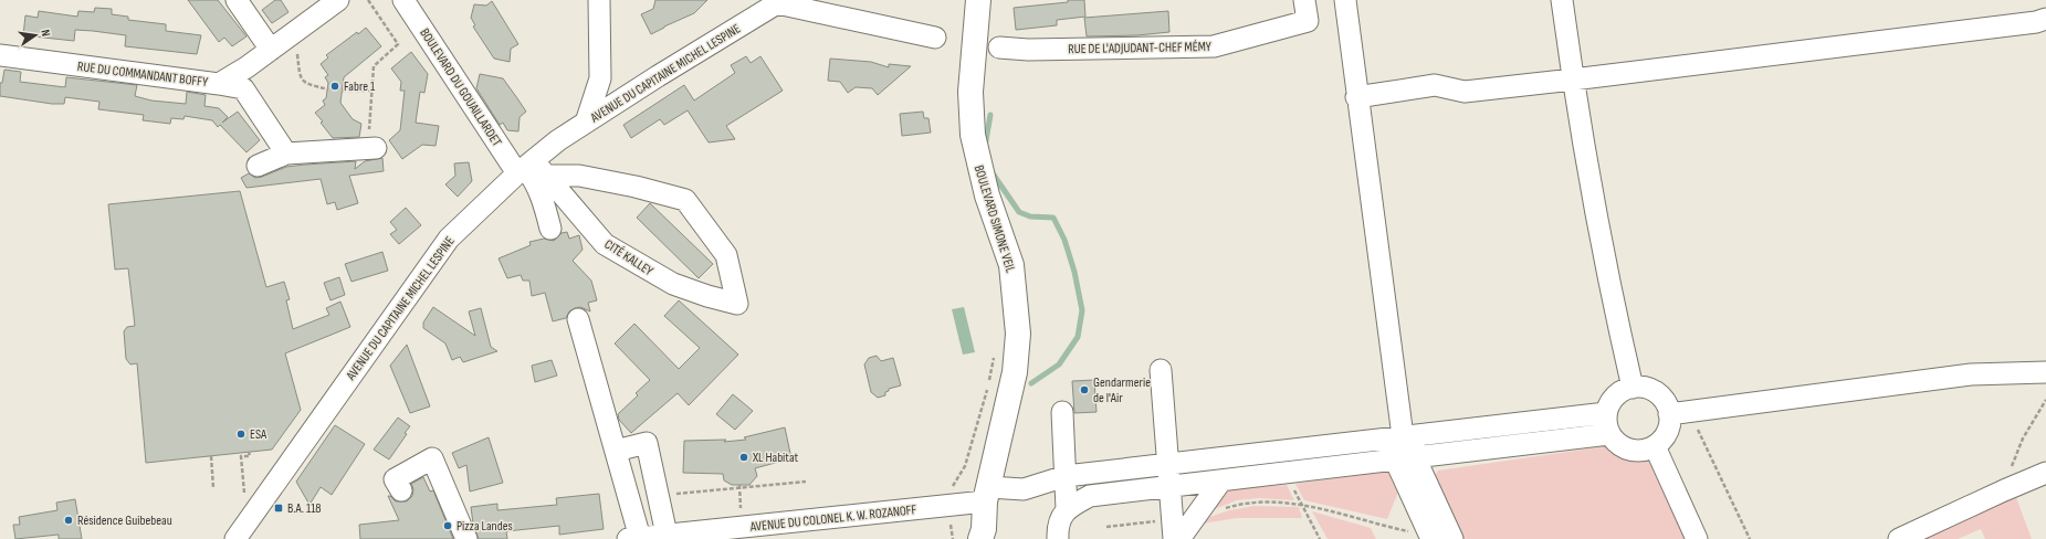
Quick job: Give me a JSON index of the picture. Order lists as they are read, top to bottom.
{
  "streets": {
    "main road": ["BOULEVARD SIMONE VEIL"],
    "street": [
      "RUE DE L'ADJUDANT-CHEF MÉMY",
      "AVENUE DU CAPITAINE MICHEL LESPINE",
      "RUE DU COMMANDANT BOFFY",
      "BOULEVARD DU GOUAILLARDET",
      "CITÉ KALLEY",
      "AVENUE DU COLONEL K. W. ROZANOFF"
    ]
  },
  "crossings": [
    ["AVENUE DU CAPITAINE MICHEL LESPINE", "BOULEVARD DU GOUAILLARDET"],
    ["AVENUE DU CAPITAINE MICHEL LESPINE", "CITÉ KALLEY"],
    ["BOULEVARD DU GOUAILLARDET", "CITÉ KALLEY"],
    ["BOULEVARD SIMONE VEIL", "AVENUE DU COLONEL K. W. ROZANOFF"]
  ],
  "places": {
    "other": [
      "Fabre 1",
      "Gendarmerie de l'Air",
      "ESA",
      "XL Habitat",
      "Résidence Guibebeau",
      "Pizza Landes"
    ],
    "transit": ["B.A. 118"]
  },
  "north": "right"
}
